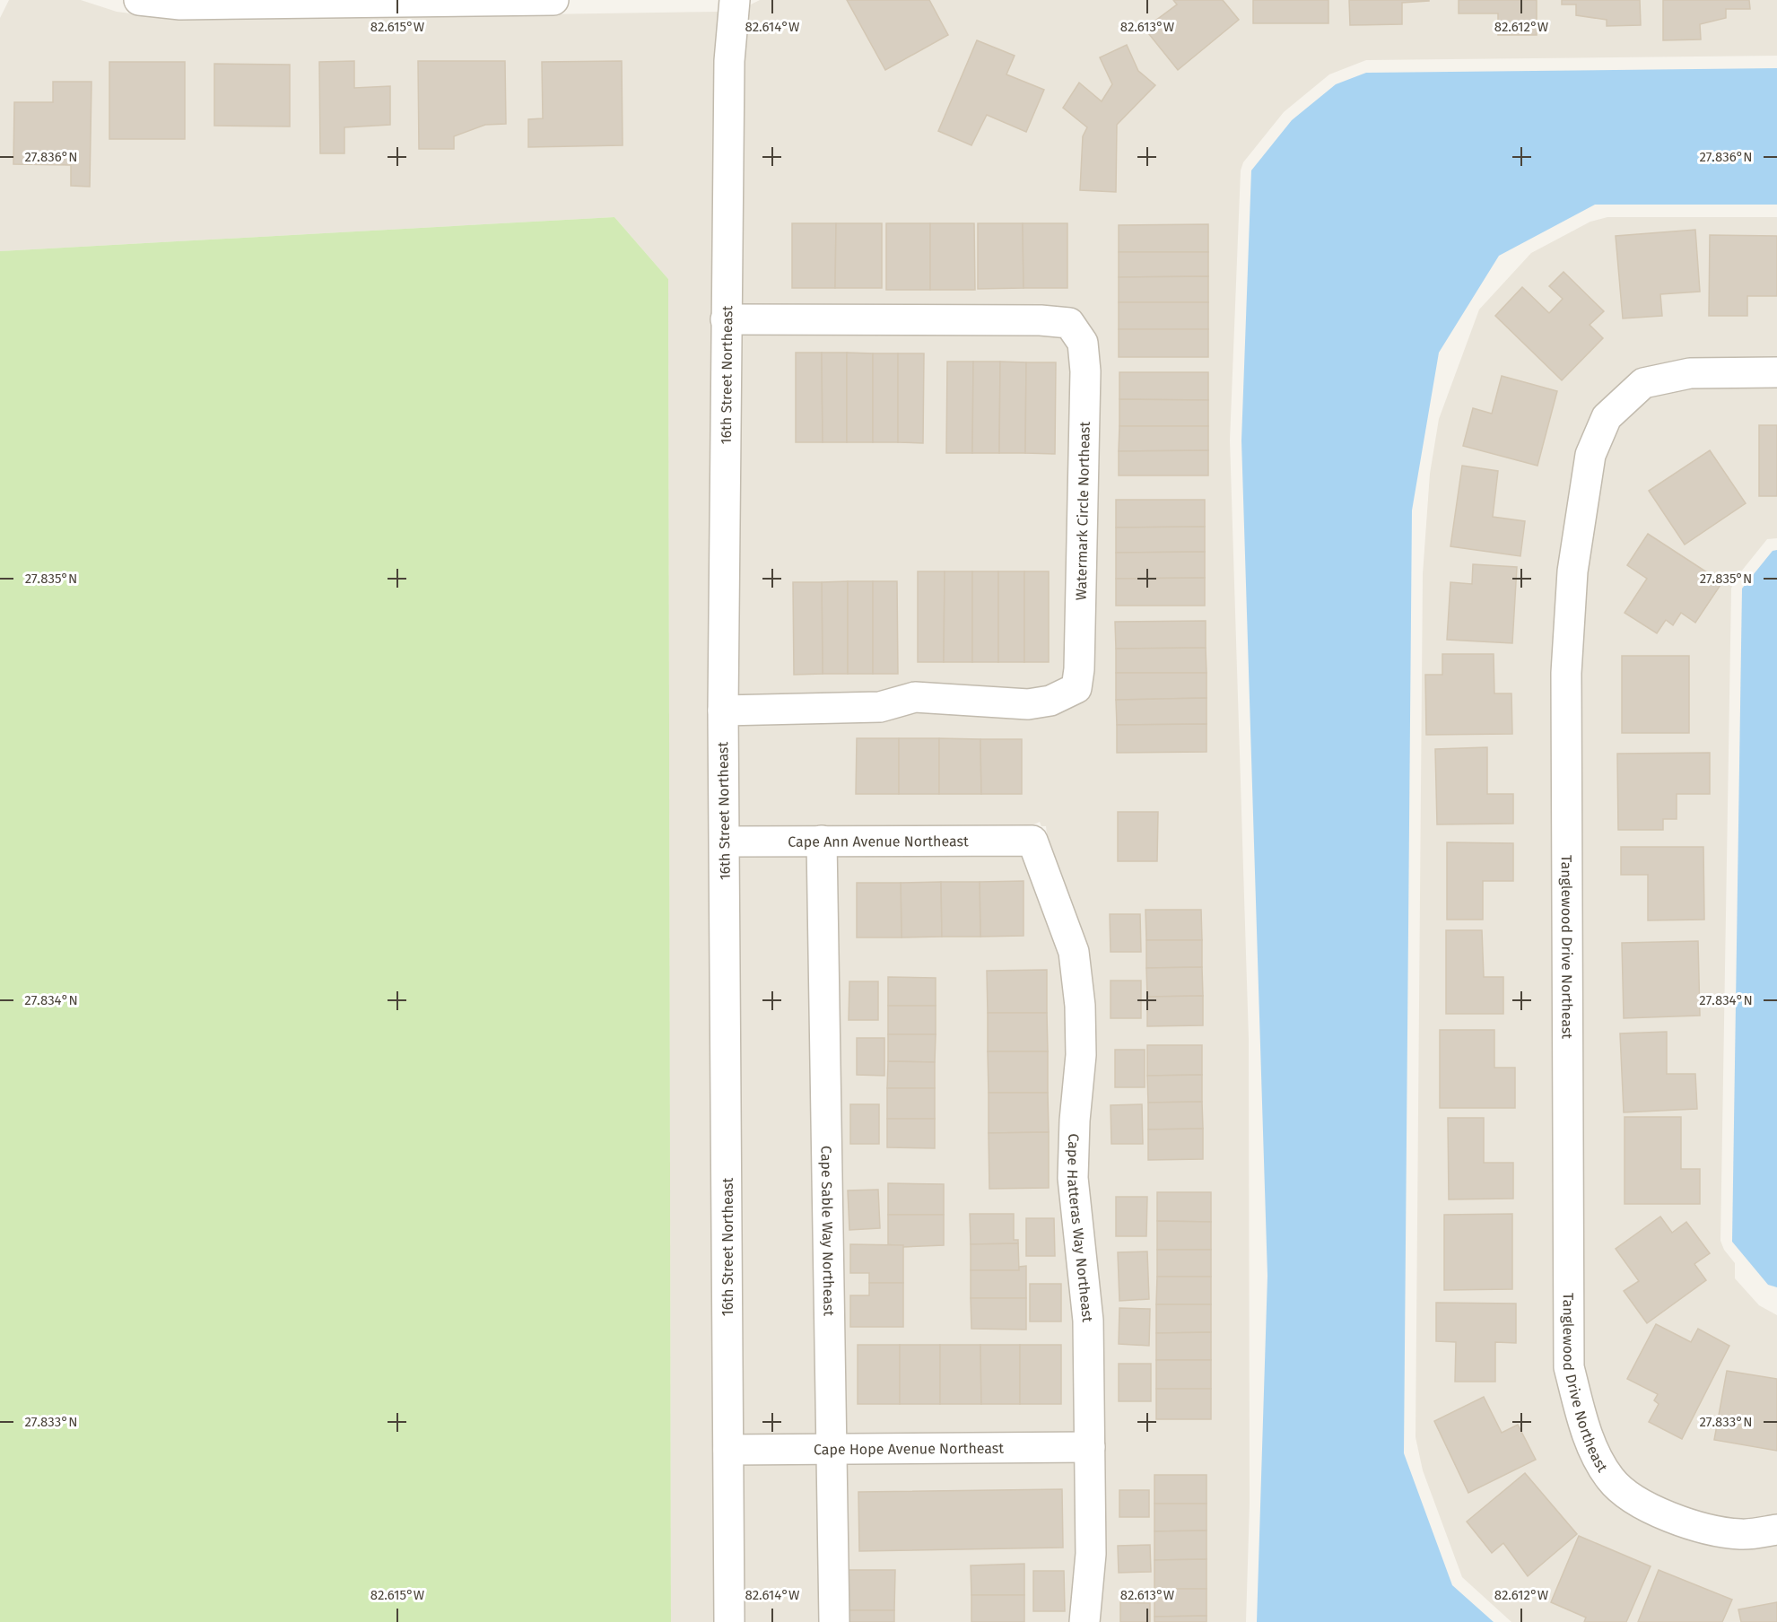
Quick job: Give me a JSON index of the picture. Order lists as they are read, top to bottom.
{
  "streets": {
    "street": [
      "16th Street Northeast",
      "Watermark Circle Northeast",
      "Cape Ann Avenue Northeast",
      "Tanglewood Drive Northeast",
      "Cape Hatteras Way Northeast",
      "Cape Sable Way Northeast",
      "Cape Hope Avenue Northeast"
    ]
  },
  "crossings": [
    ["16th Street Northeast", "Watermark Circle Northeast"],
    ["16th Street Northeast", "Cape Ann Avenue Northeast"],
    ["16th Street Northeast", "Cape Hope Avenue Northeast"],
    ["Cape Ann Avenue Northeast", "Cape Hatteras Way Northeast"],
    ["Cape Ann Avenue Northeast", "Cape Sable Way Northeast"],
    ["Cape Hatteras Way Northeast", "Cape Hope Avenue Northeast"],
    ["Cape Sable Way Northeast", "Cape Hope Avenue Northeast"]
  ],
  "coordinates": [
    "82.615°W",
    "82.614°W",
    "82.613°W",
    "82.612°W",
    "27.836°N",
    "27.835°N",
    "27.834°N",
    "27.833°N"
  ]
}
